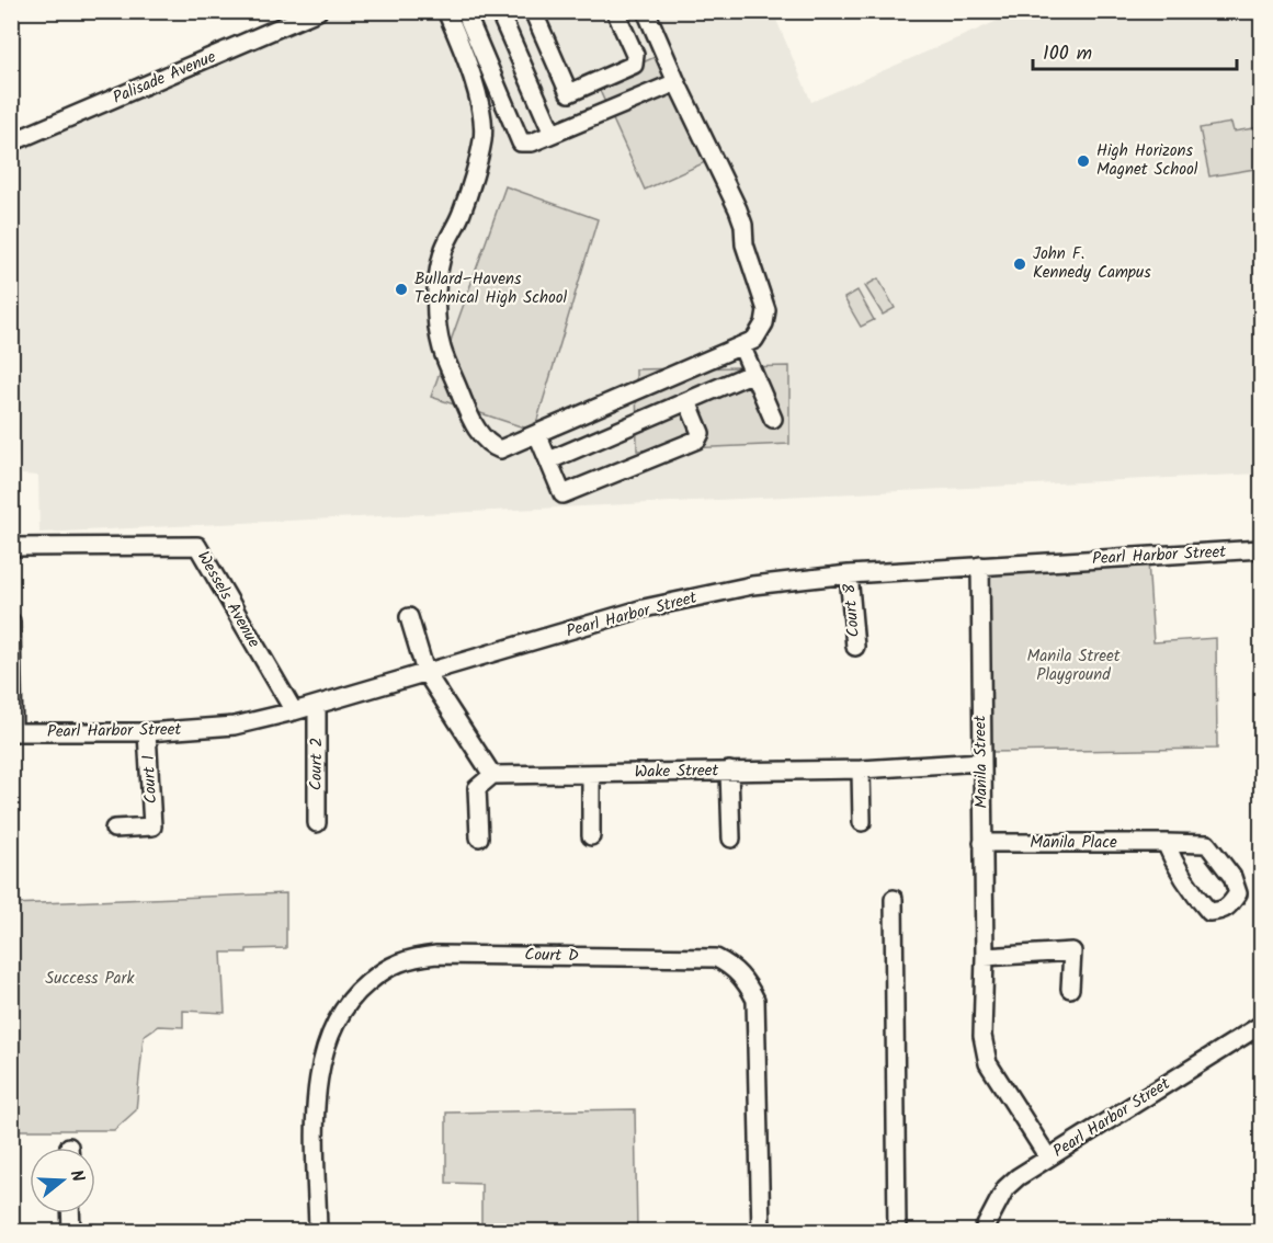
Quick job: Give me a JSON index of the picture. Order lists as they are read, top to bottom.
{
  "streets": {
    "street": [
      "Palisade Avenue",
      "Pearl Harbor Street",
      "Wessels Avenue",
      "Court 8",
      "Manila Street",
      "Court 2",
      "Wake Street",
      "Court 1",
      "Manila Place",
      "Court D"
    ]
  },
  "crossings": [
    ["Pearl Harbor Street", "Wessels Avenue"],
    ["Pearl Harbor Street", "Court 8"],
    ["Pearl Harbor Street", "Manila Street"],
    ["Pearl Harbor Street", "Court 2"],
    ["Pearl Harbor Street", "Court 1"],
    ["Manila Street", "Wake Street"],
    ["Manila Street", "Manila Place"]
  ],
  "parks": ["Manila Street Playground", "Success Park"],
  "places": ["High Horizons Magnet School", "John F. Kennedy Campus", "Bullard–Havens Technical High School"],
  "scale_bar": "100 m",
  "north": "right"
}
